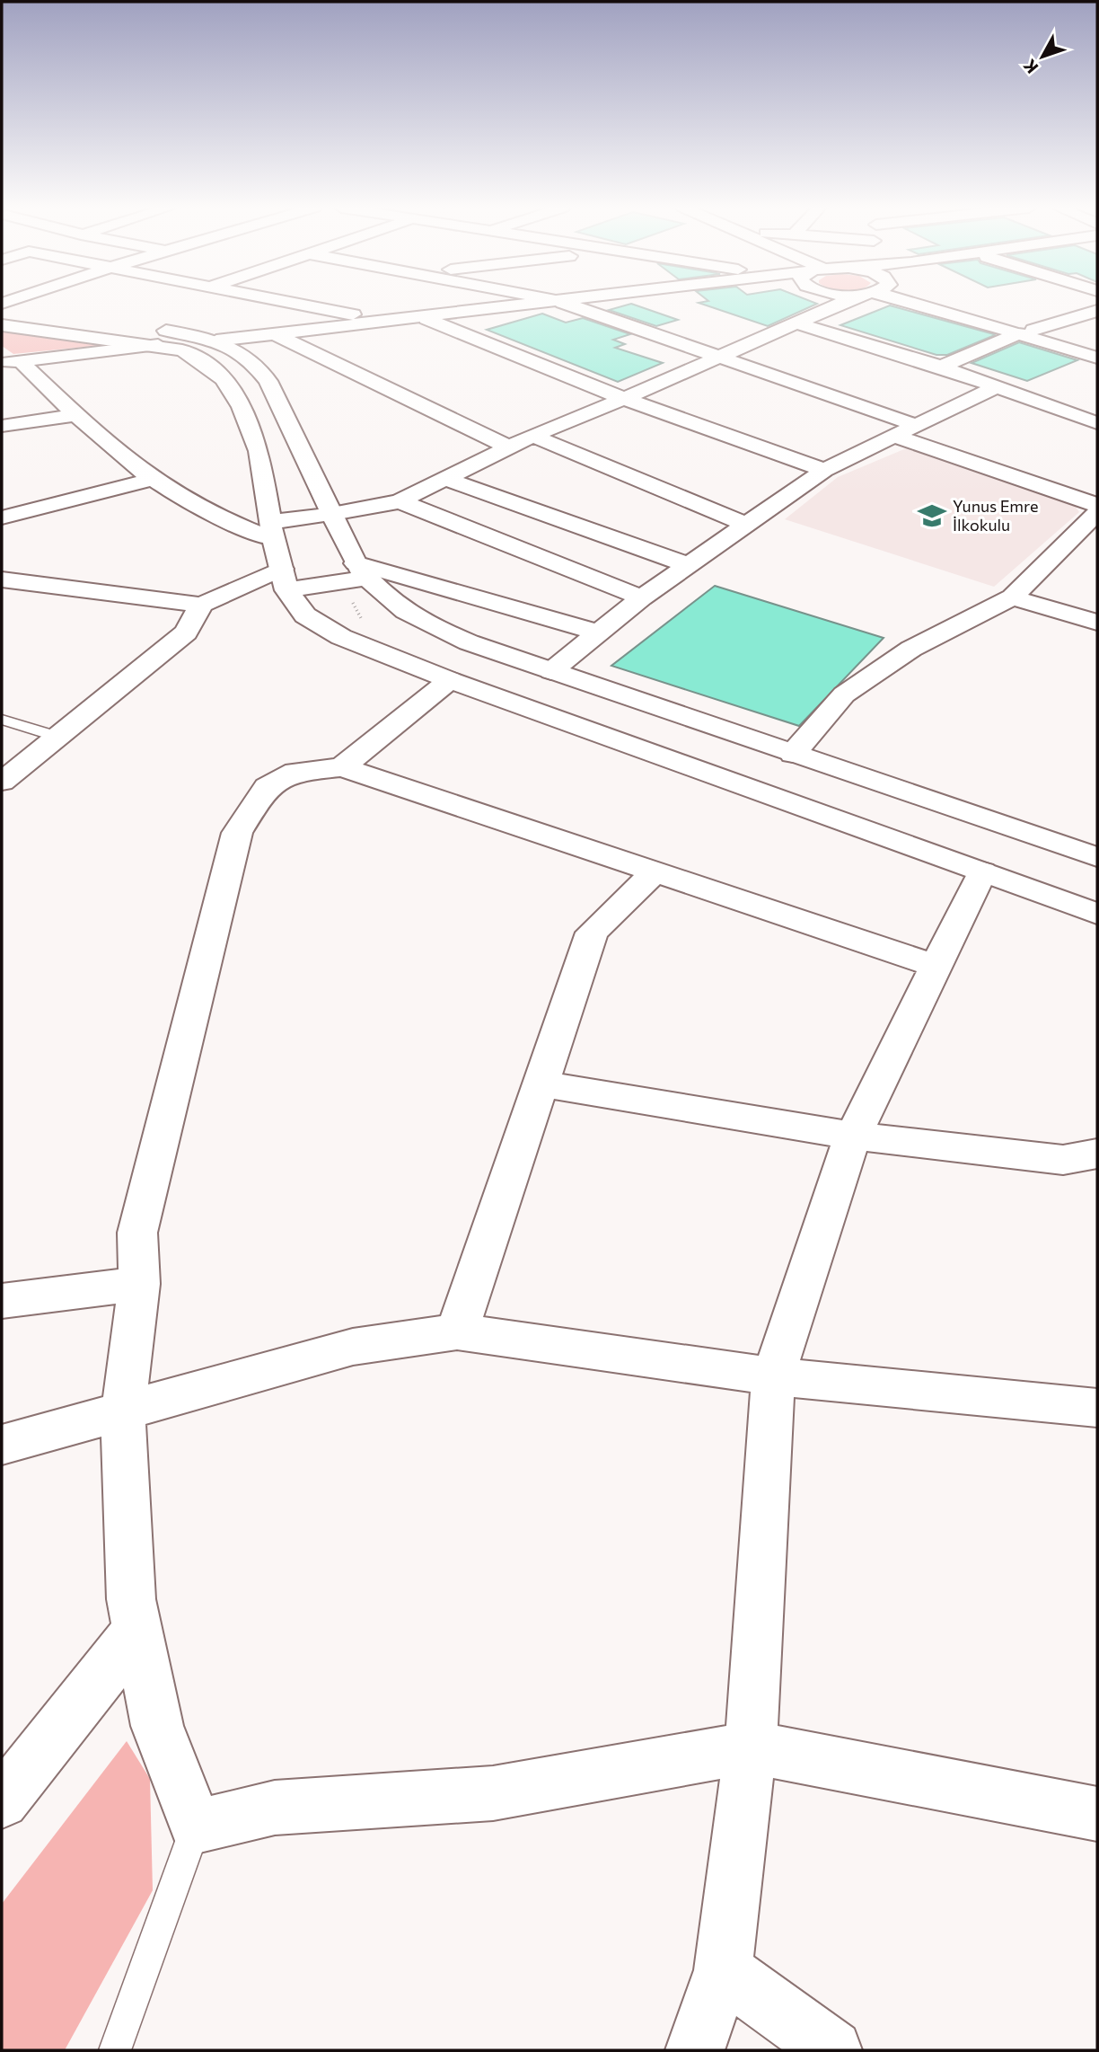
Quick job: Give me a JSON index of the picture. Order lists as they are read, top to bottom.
{
  "places": {
    "school or university": ["Yunus Emre İlkokulu"]
  },
  "north": "bottom left"
}
